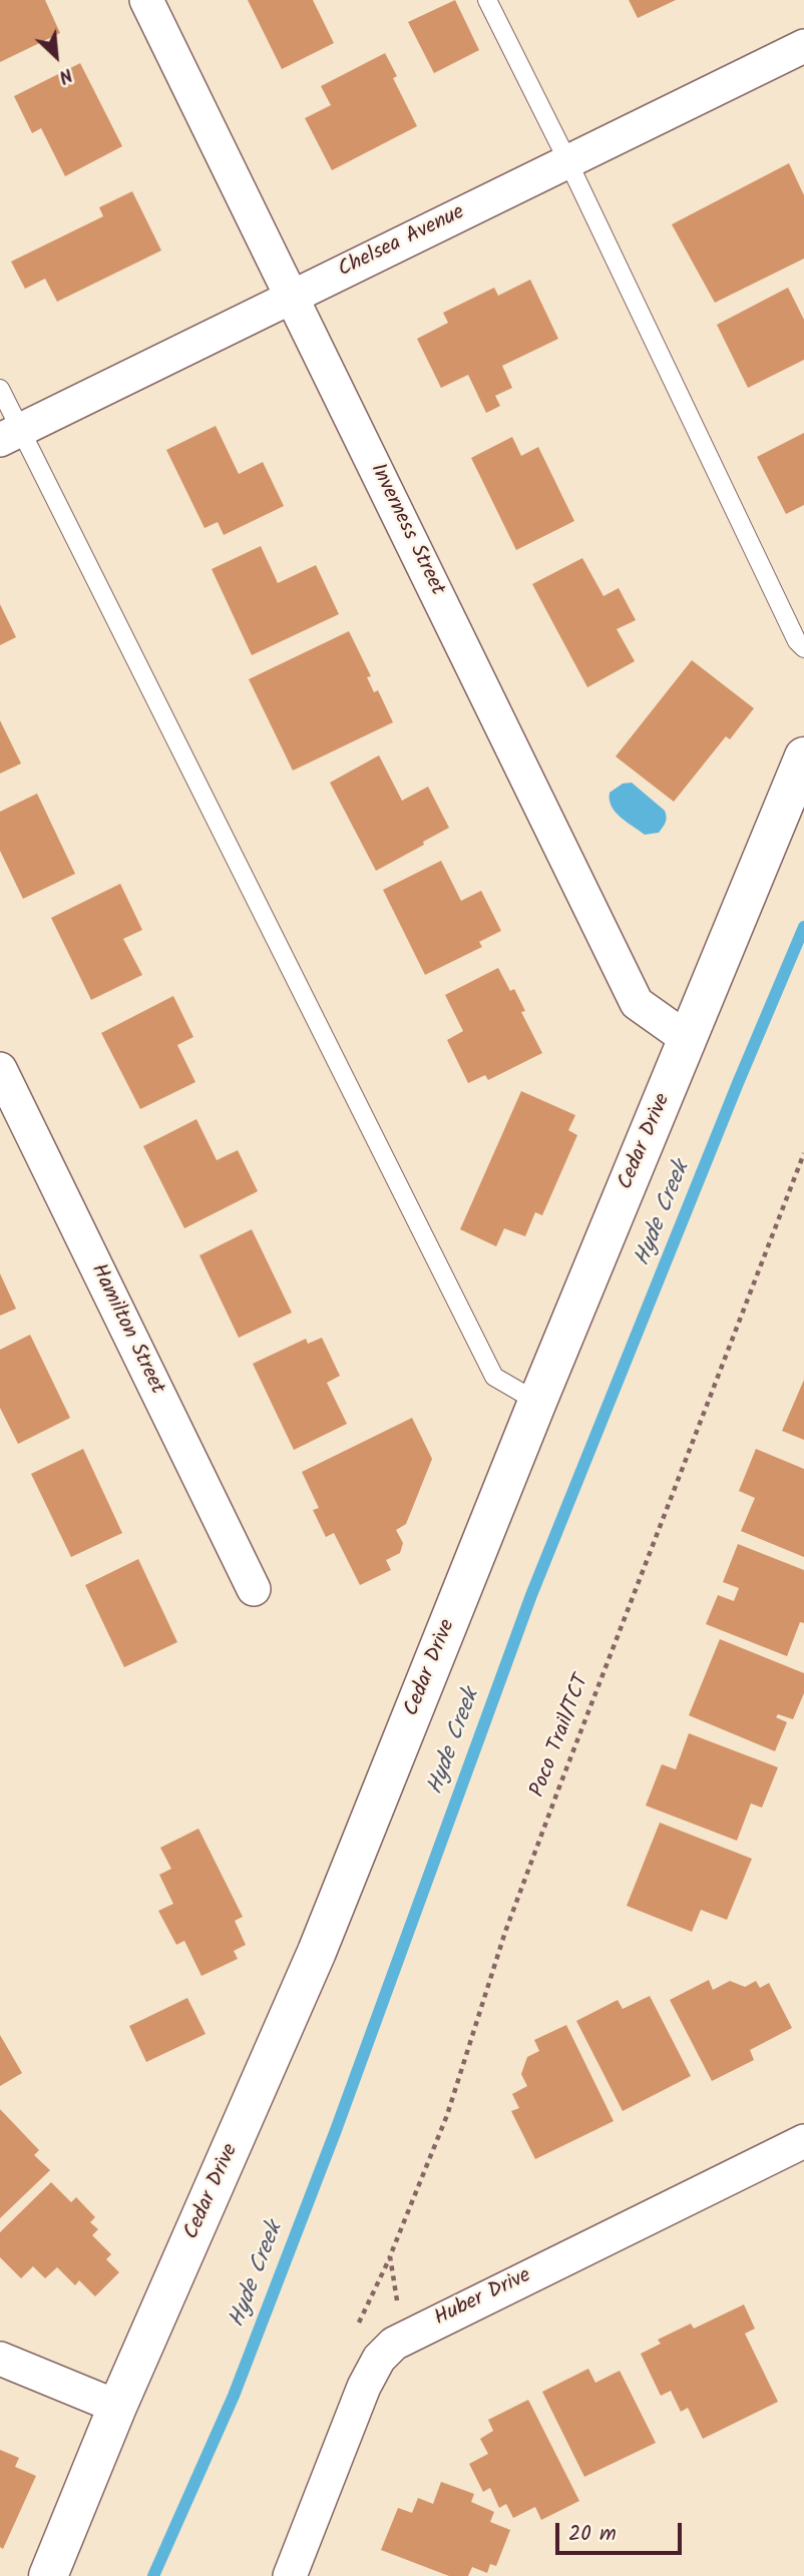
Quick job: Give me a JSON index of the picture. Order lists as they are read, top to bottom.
{
  "streets": {
    "street": [
      "Chelsea Avenue",
      "Inverness Street",
      "Cedar Drive",
      "Hamilton Street",
      "Huber Drive"
    ],
    "path": ["Poco Trail/TCT"]
  },
  "crossings": [
    ["Chelsea Avenue", "Inverness Street"],
    ["Inverness Street", "Cedar Drive"],
    ["Poco Trail/TCT", "Huber Drive"]
  ],
  "water": ["Hyde Creek"],
  "scale_bar": "20 m",
  "north": "bottom right"
}
